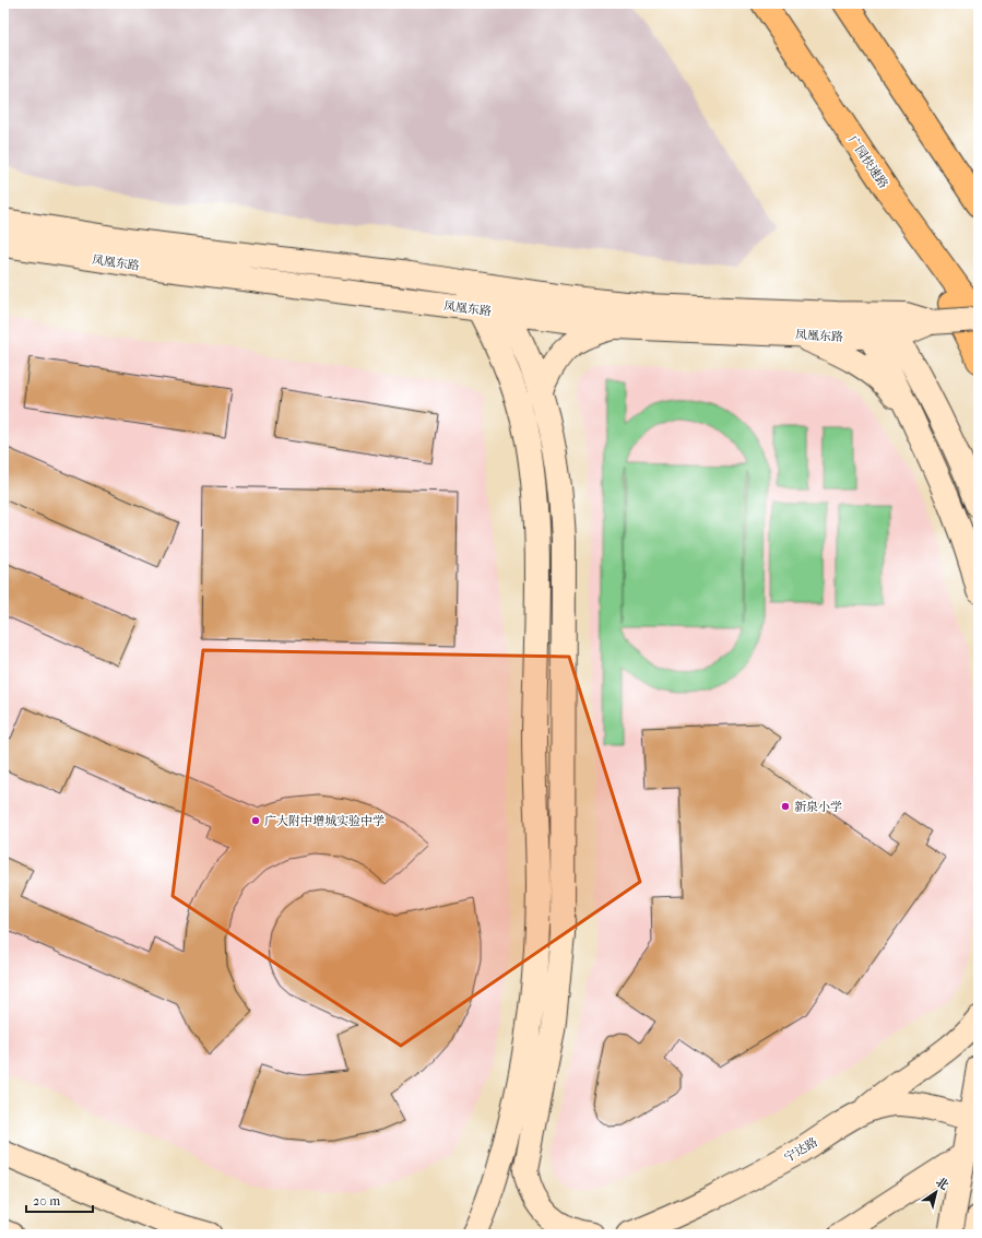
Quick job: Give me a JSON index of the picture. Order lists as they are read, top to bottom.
{
  "streets": {
    "highway": ["广园快速路"],
    "street": ["凤凰东路", "宁达路"]
  },
  "crossings": [
    ["广园快速路", "凤凰东路"]
  ],
  "places": ["新泉小学", "广大附中增城实验中学"],
  "scale_bar": "20 m",
  "north": "top right"
}
